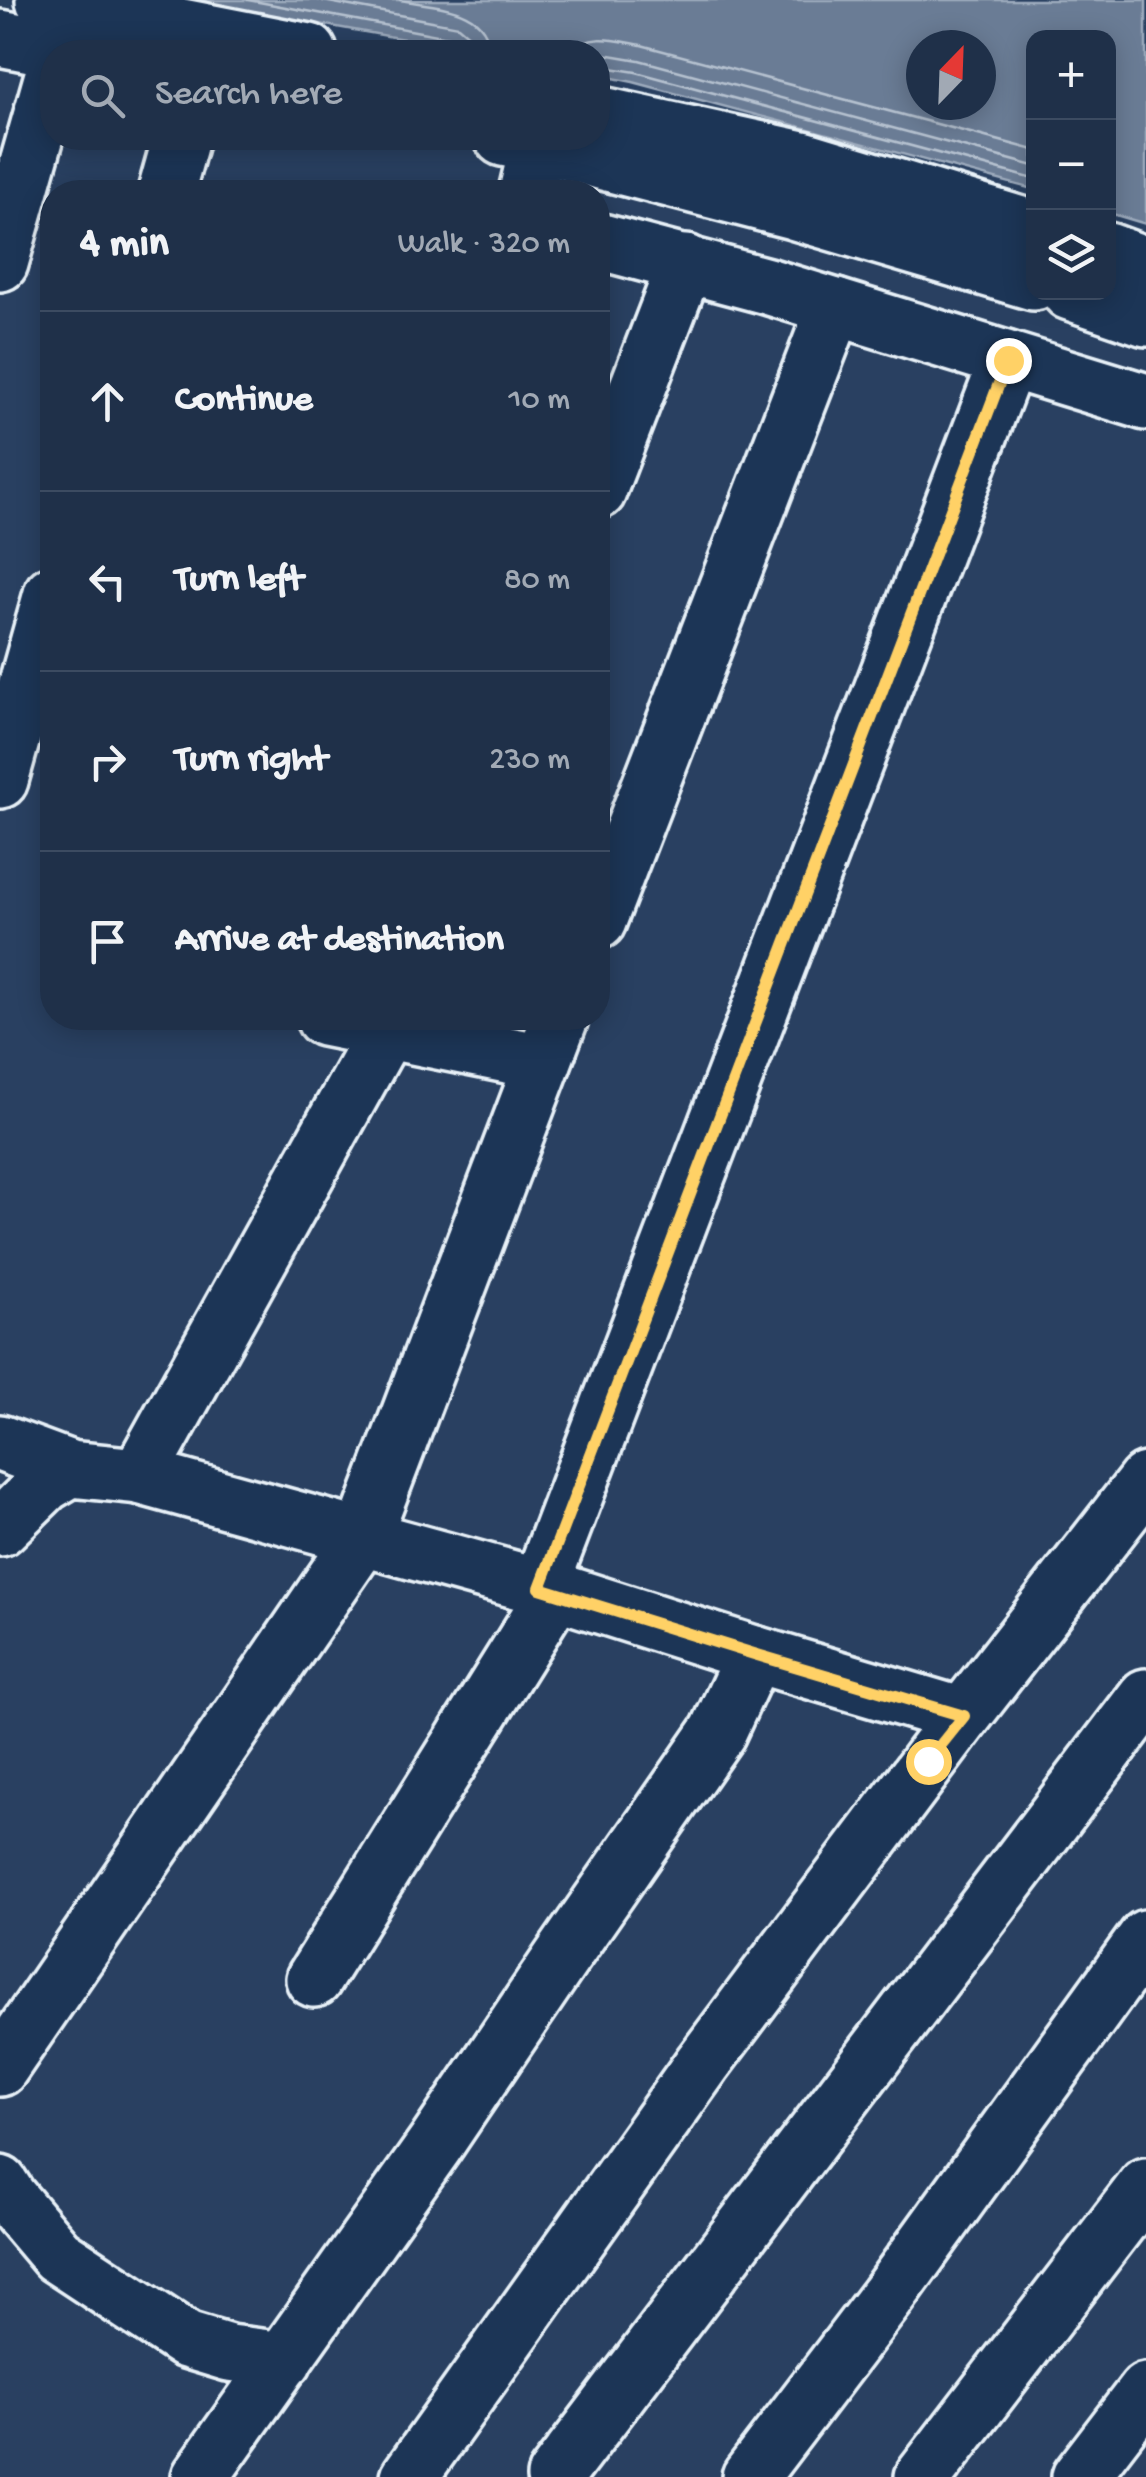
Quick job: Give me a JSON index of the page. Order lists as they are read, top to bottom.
{
  "north": "top right",
  "page": {
    "map_buttons": ["+", "−"],
    "search": "Search here",
    "heading": ["4 min", "Walk · 320 m"],
    "list": [
      ["Continue", "10 m"],
      ["Turn left", "80 m"],
      ["Turn right", "230 m"],
      "Arrive at destination"
    ]
  }
}
